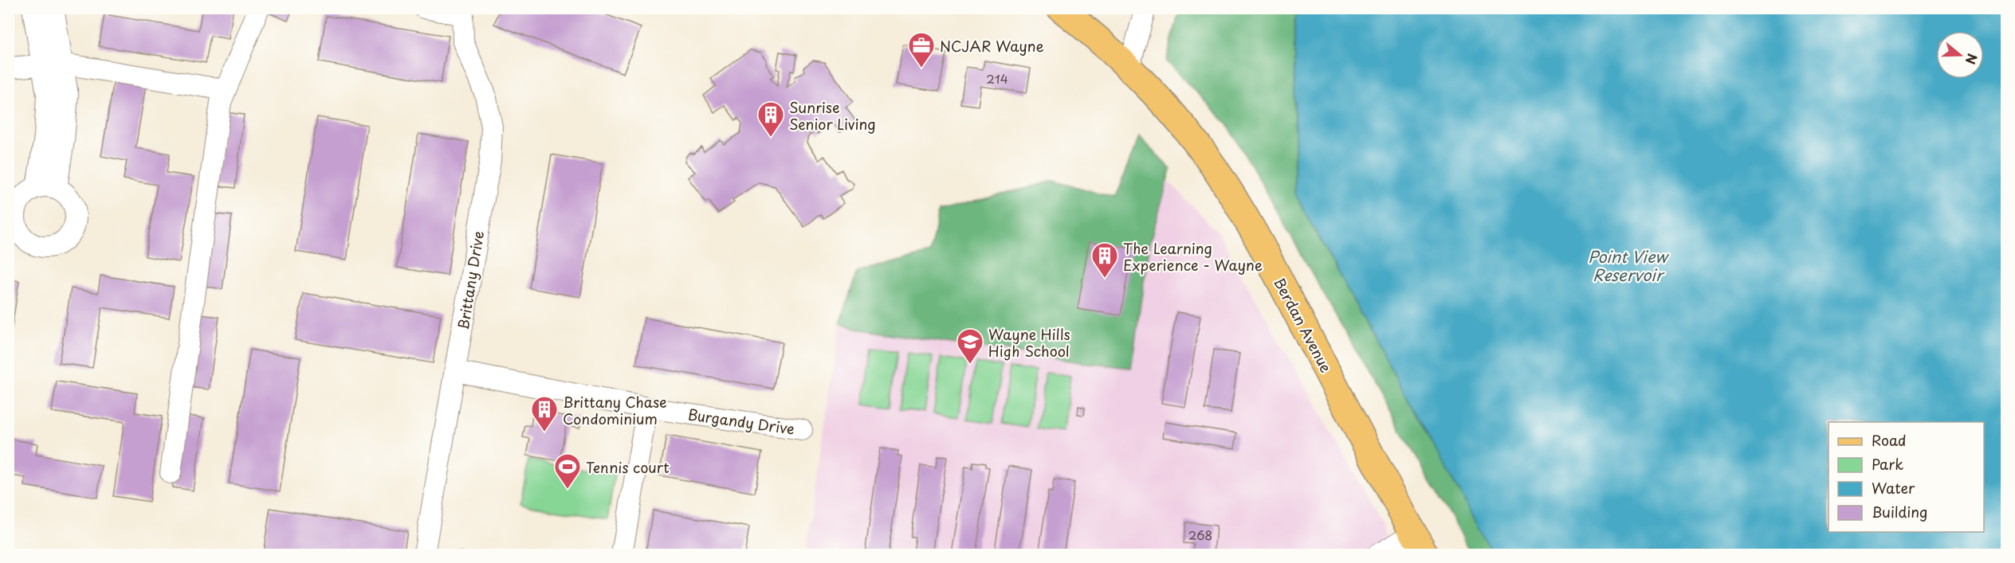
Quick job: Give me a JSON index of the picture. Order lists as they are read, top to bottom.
{
  "streets": {
    "main road": ["Berdan Avenue"],
    "street": ["Brittany Drive", "Burgandy Drive"]
  },
  "crossings": [
    ["Brittany Drive", "Burgandy Drive"]
  ],
  "water": ["Point View Reservoir"],
  "places": {
    "office": ["NCJAR Wayne"],
    "building": ["Sunrise Senior Living", "The Learning Experience - Wayne", "Brittany Chase Condominium"],
    "school or university": ["Wayne Hills High School"],
    "sports": ["Tennis court"]
  },
  "house_numbers": ["214", "268"],
  "legend": [
    "Road",
    "Park",
    "Water",
    "Building"
  ],
  "north": "right"
}
